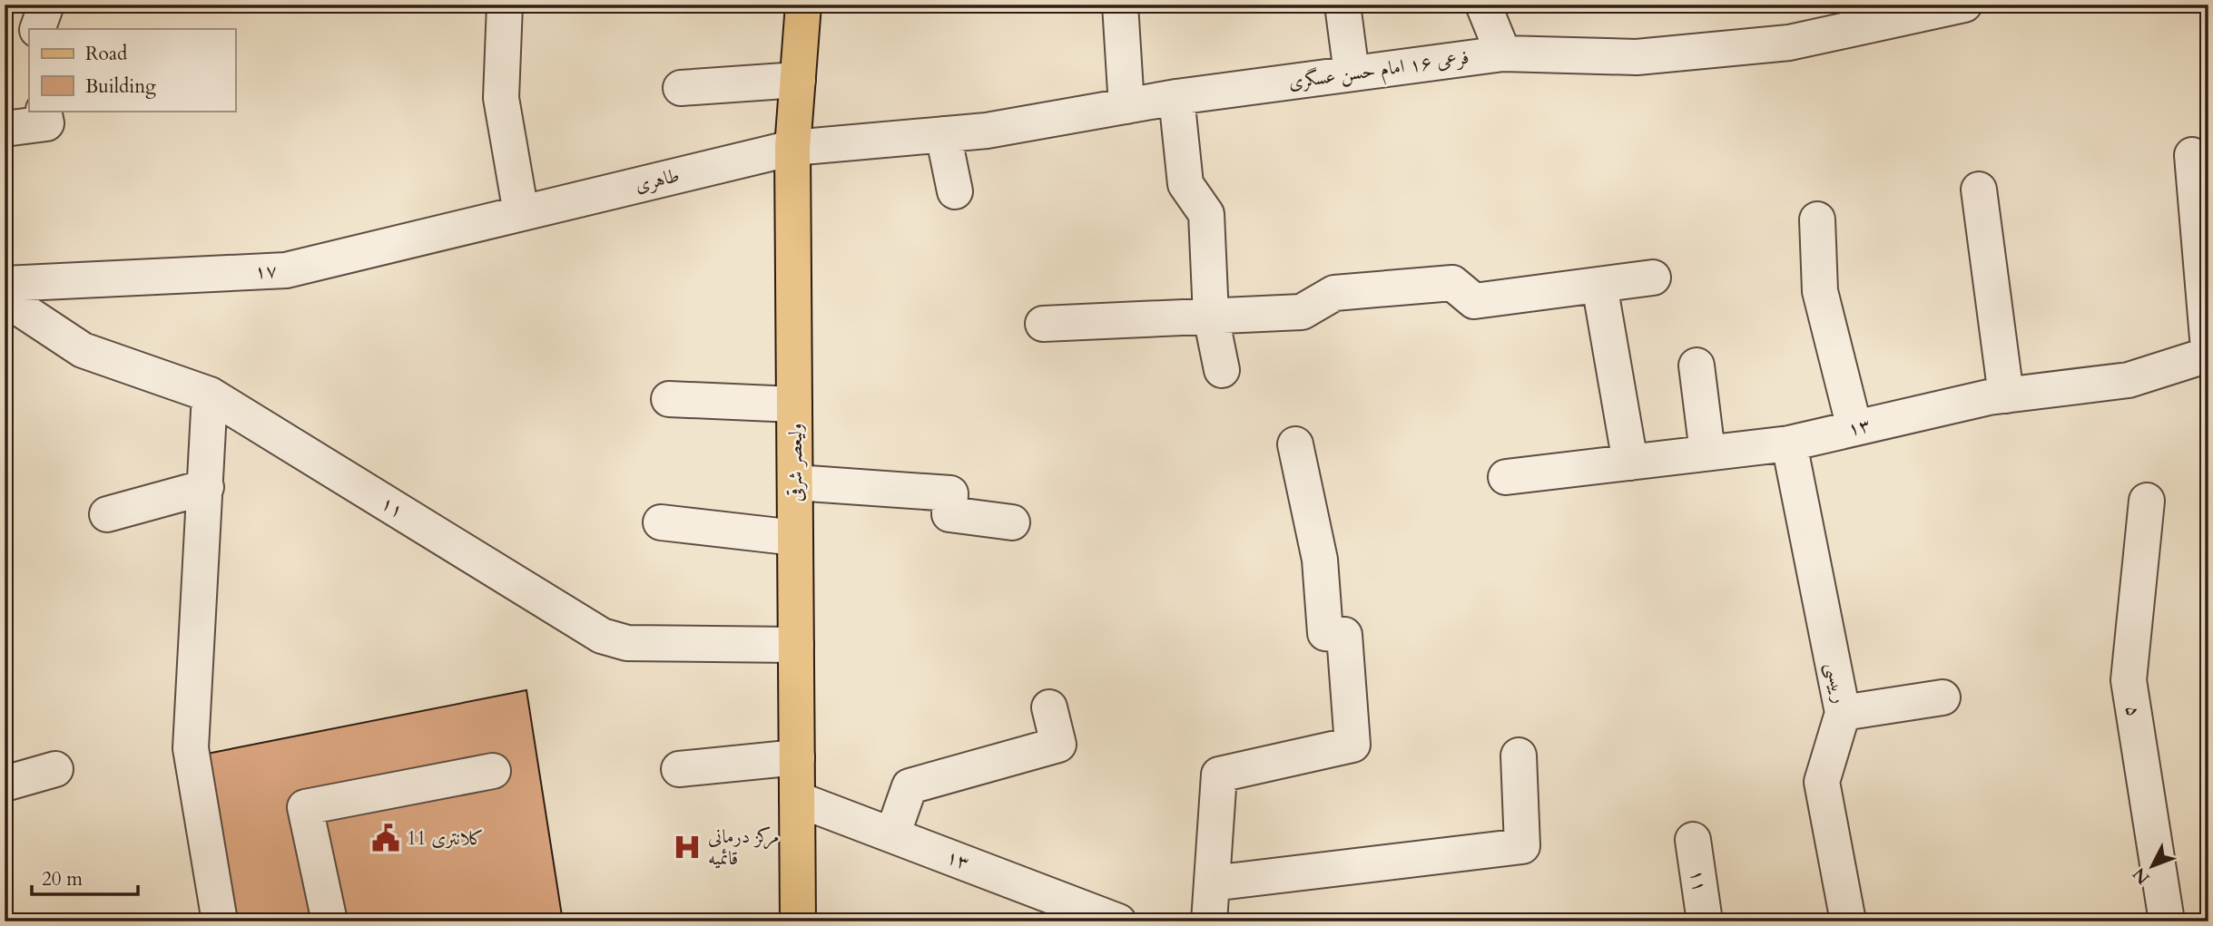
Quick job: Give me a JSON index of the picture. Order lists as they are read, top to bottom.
{
  "streets": {
    "main road": ["ولیعصر شرقی"],
    "street": [
      "فرعی ۱۶ امام حسن عسگری",
      "طاهری",
      "۱۷",
      "۱۳",
      "۱۱",
      "رییسی",
      "۵"
    ]
  },
  "crossings": [
    ["فرعی ۱۶ امام حسن عسگری", "طاهری"],
    ["فرعی ۱۶ امام حسن عسگری", "ولیعصر شرقی"],
    ["طاهری", "۱۷"],
    ["طاهری", "ولیعصر شرقی"],
    ["۱۳", "ولیعصر شرقی"],
    ["۱۳", "رییسی"],
    ["ولیعصر شرقی", "۱۱"]
  ],
  "places": {
    "public building": ["کلانتری 11"],
    "hospital": ["مرکز درمانی قائمیه"]
  },
  "legend": ["Road", "Building"],
  "scale_bar": "20 m",
  "north": "bottom left"
}
